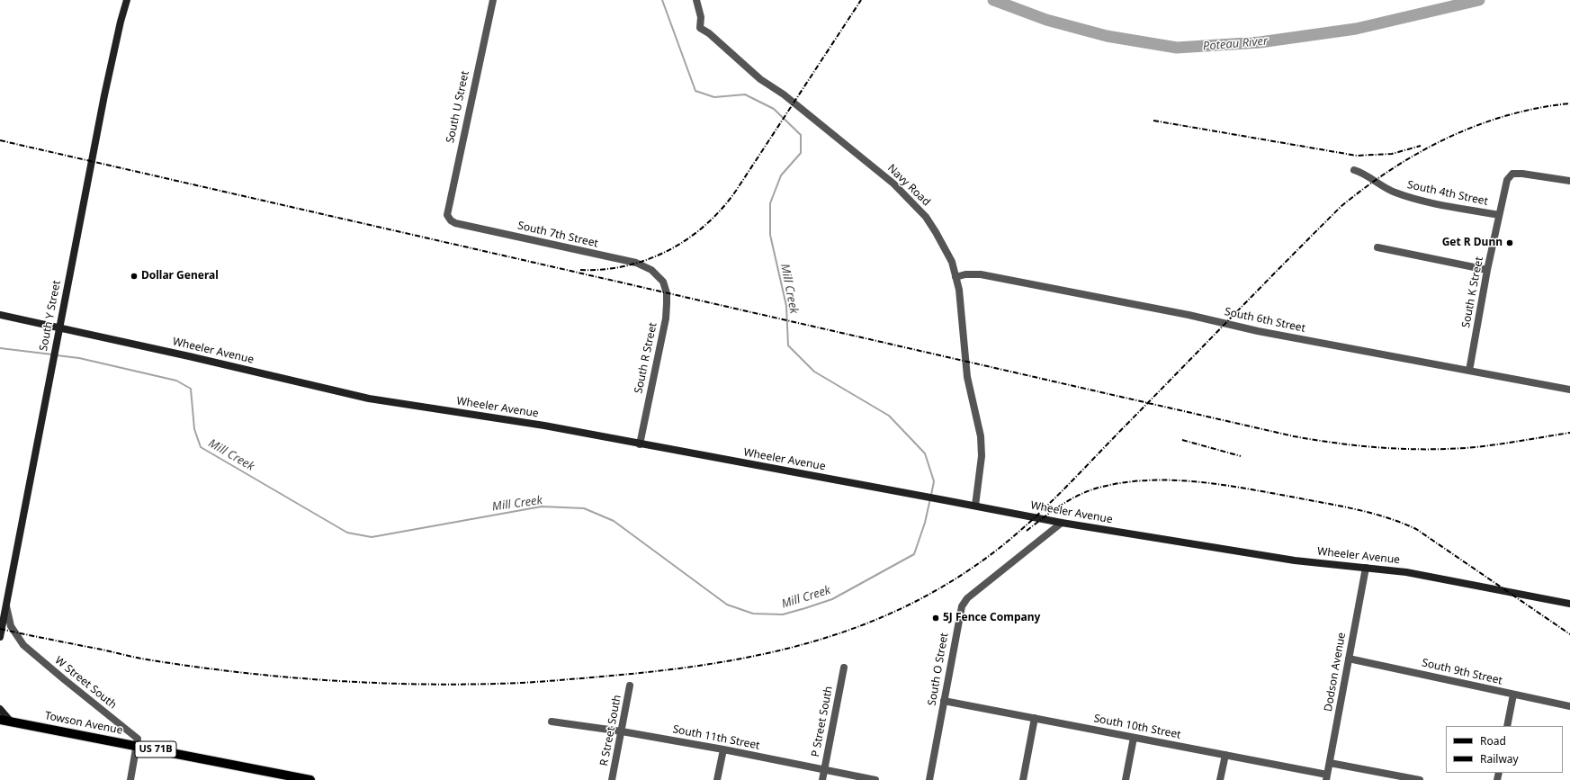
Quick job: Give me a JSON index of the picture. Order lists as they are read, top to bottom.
{
  "streets": {
    "main road": [
      "South Y Street",
      "Wheeler Avenue",
      "Towson Avenue",
      "US 71B"
    ],
    "street": [
      "South U Street",
      "Navy Road",
      "South 4th Street",
      "South 7th Street",
      "South K Street",
      "South 6th Street",
      "South R Street",
      "South O Street",
      "Dodson Avenue",
      "South 9th Street",
      "W Street South",
      "P Street South",
      "South 10th Street",
      "R Street South",
      "South 11th Street"
    ]
  },
  "crossings": [
    ["South U Street", "South 7th Street"],
    ["Navy Road", "South 6th Street"],
    ["Navy Road", "Wheeler Avenue"],
    ["South 4th Street", "South K Street"],
    ["South 7th Street", "South R Street"],
    ["South K Street", "South 6th Street"],
    ["South Y Street", "Wheeler Avenue"],
    ["South Y Street", "W Street South"],
    ["Wheeler Avenue", "South R Street"],
    ["Wheeler Avenue", "South O Street"],
    ["Wheeler Avenue", "Dodson Avenue"],
    ["South O Street", "South 10th Street"],
    ["Dodson Avenue", "South 9th Street"],
    ["Dodson Avenue", "South 10th Street"],
    ["W Street South", "Towson Avenue"],
    ["P Street South", "South 11th Street"],
    ["R Street South", "South 11th Street"]
  ],
  "water": ["Poteau River", "Mill Creek"],
  "places": ["Get R Dunn", "Dollar General", "5J Fence Company"],
  "legend": ["Road", "Railway"]
}
